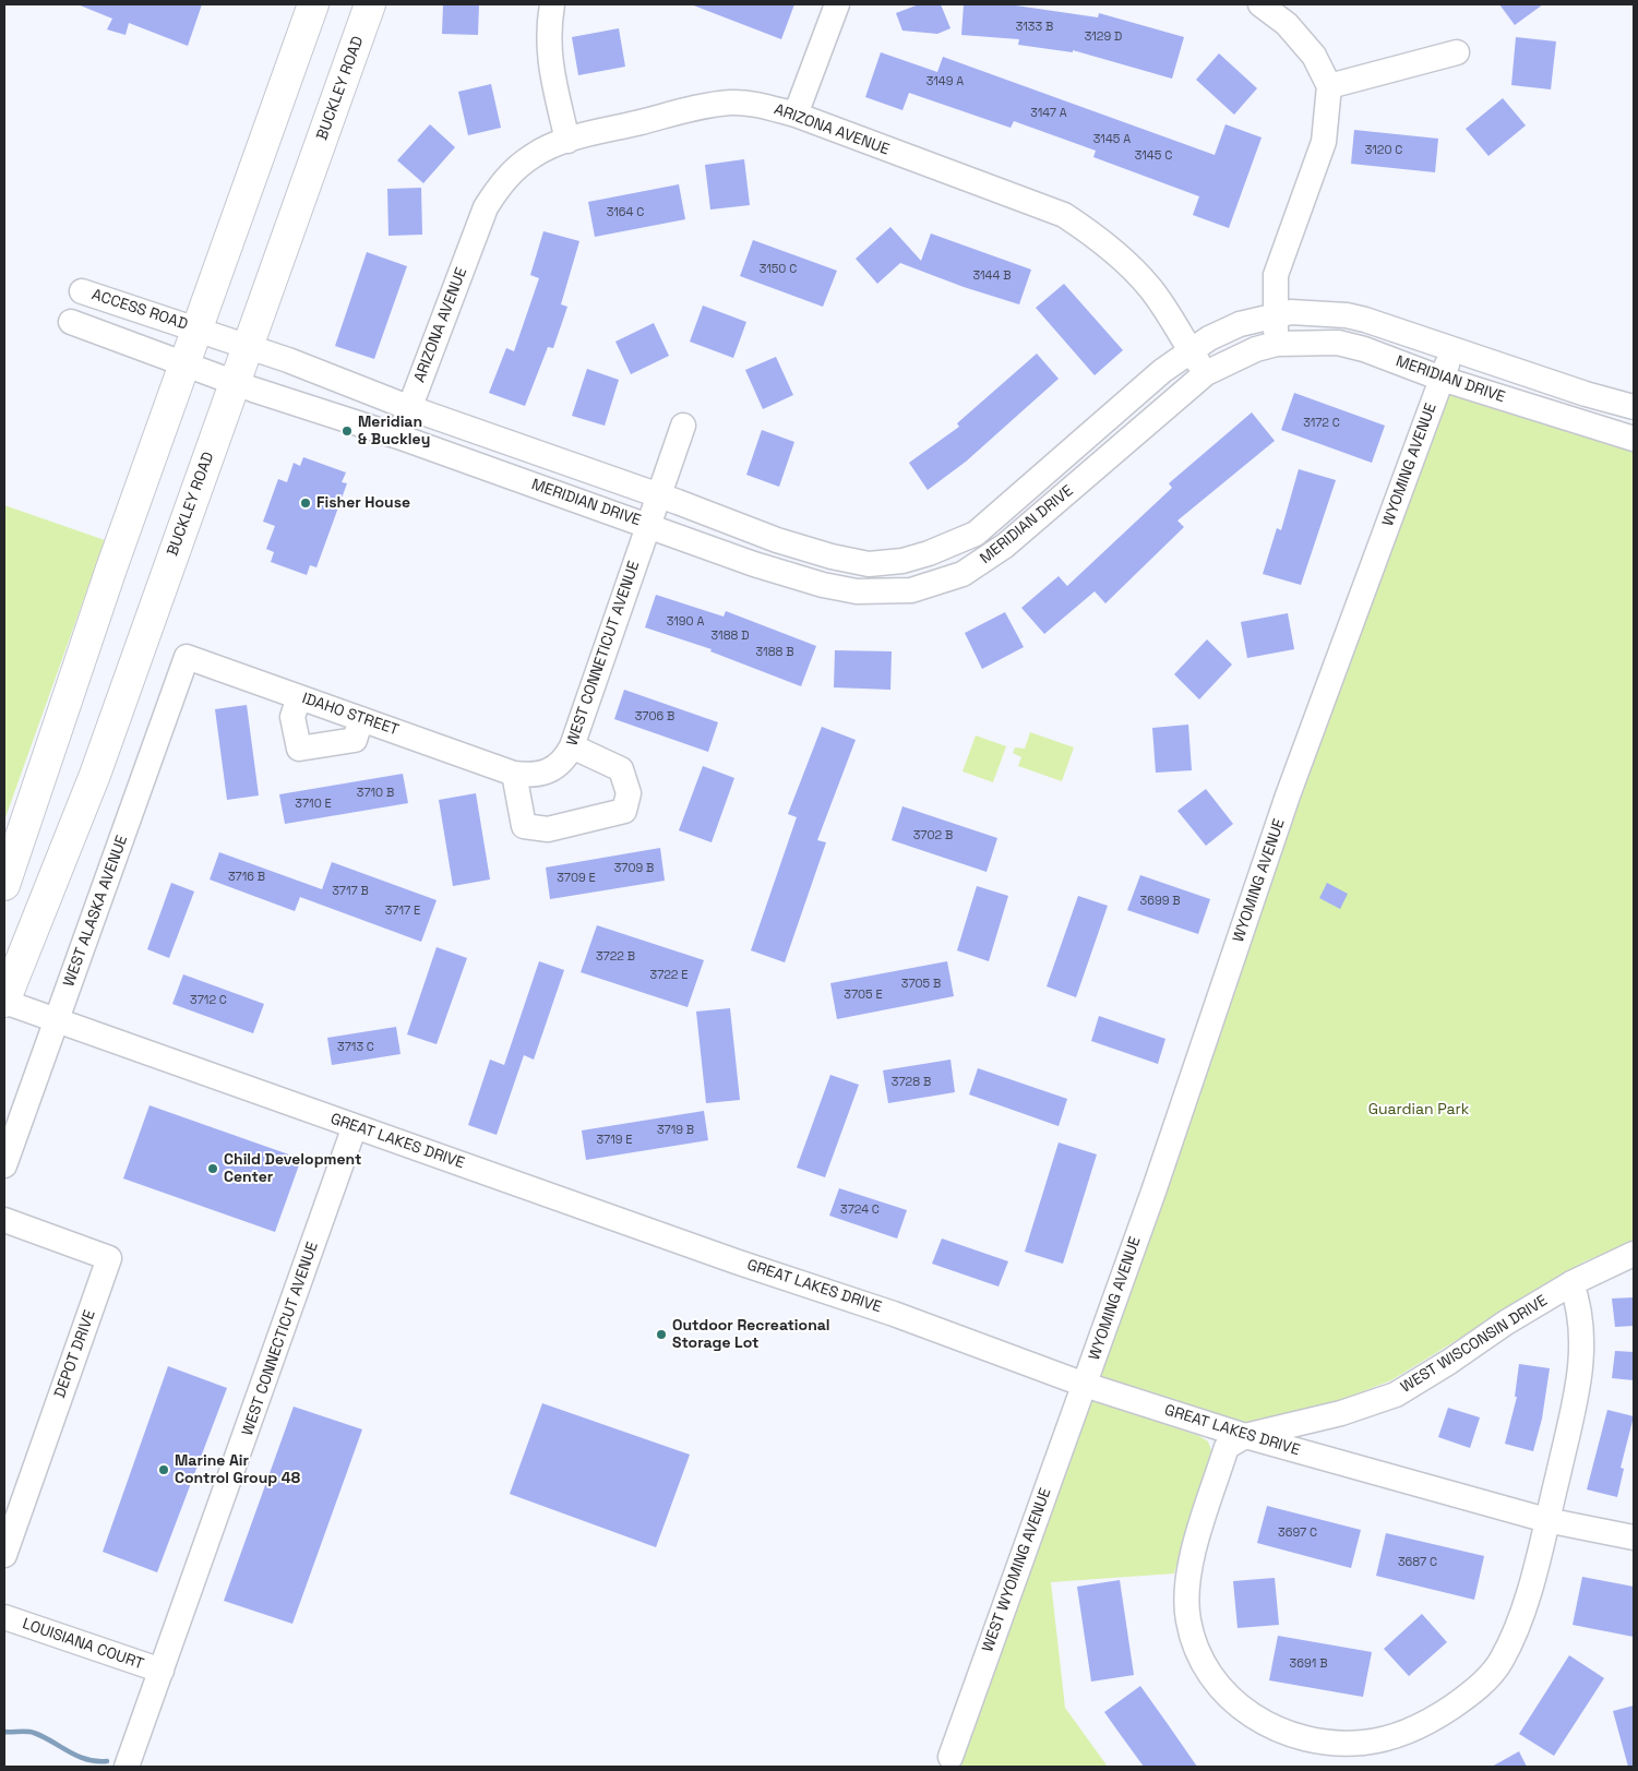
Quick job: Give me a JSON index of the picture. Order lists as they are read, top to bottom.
{
  "streets": {
    "highway": ["BUCKLEY ROAD"],
    "street": [
      "ARIZONA AVENUE",
      "ACCESS ROAD",
      "MERIDIAN DRIVE",
      "WYOMING AVENUE",
      "WEST CONNETICUT AVENUE",
      "IDAHO STREET",
      "WEST ALASKA AVENUE",
      "GREAT LAKES DRIVE",
      "WEST CONNECTICUT AVENUE",
      "WEST WISCONSIN DRIVE",
      "DEPOT DRIVE",
      "WEST WYOMING AVENUE",
      "LOUISIANA COURT"
    ]
  },
  "crossings": [
    ["BUCKLEY ROAD", "ACCESS ROAD"],
    ["BUCKLEY ROAD", "MERIDIAN DRIVE"],
    ["BUCKLEY ROAD", "GREAT LAKES DRIVE"],
    ["ARIZONA AVENUE", "MERIDIAN DRIVE"],
    ["ACCESS ROAD", "MERIDIAN DRIVE"],
    ["MERIDIAN DRIVE", "WYOMING AVENUE"],
    ["MERIDIAN DRIVE", "WEST CONNETICUT AVENUE"],
    ["WYOMING AVENUE", "GREAT LAKES DRIVE"],
    ["WYOMING AVENUE", "WEST WYOMING AVENUE"],
    ["WEST CONNETICUT AVENUE", "IDAHO STREET"],
    ["IDAHO STREET", "WEST ALASKA AVENUE"],
    ["WEST ALASKA AVENUE", "GREAT LAKES DRIVE"],
    ["GREAT LAKES DRIVE", "WEST CONNECTICUT AVENUE"],
    ["GREAT LAKES DRIVE", "WEST WISCONSIN DRIVE"],
    ["GREAT LAKES DRIVE", "WEST WYOMING AVENUE"],
    ["WEST CONNECTICUT AVENUE", "LOUISIANA COURT"]
  ],
  "parks": ["Guardian Park"],
  "places": [
    "Meridian & Buckley",
    "Fisher House",
    "Child Development Center",
    "Outdoor Recreational Storage Lot",
    "Marine Air Control Group 48"
  ],
  "house_numbers": [
    "3133 B",
    "3129 D",
    "3149 A",
    "3147 A",
    "3145 A",
    "3120 C",
    "3145 C",
    "3164 C",
    "3150 C",
    "3144 B",
    "3172 C",
    "3190 A",
    "3188 D",
    "3188 B",
    "3706 B",
    "3710 B",
    "3710 E",
    "3702 B",
    "3709 B",
    "3716 B",
    "3709 E",
    "3717 B",
    "3699 B",
    "3717 E",
    "3722 B",
    "3722 E",
    "3705 B",
    "3705 E",
    "3712 C",
    "3713 C",
    "3728 B",
    "3719 B",
    "3719 E",
    "3724 C",
    "3697 C",
    "3687 C",
    "3691 B"
  ]
}
